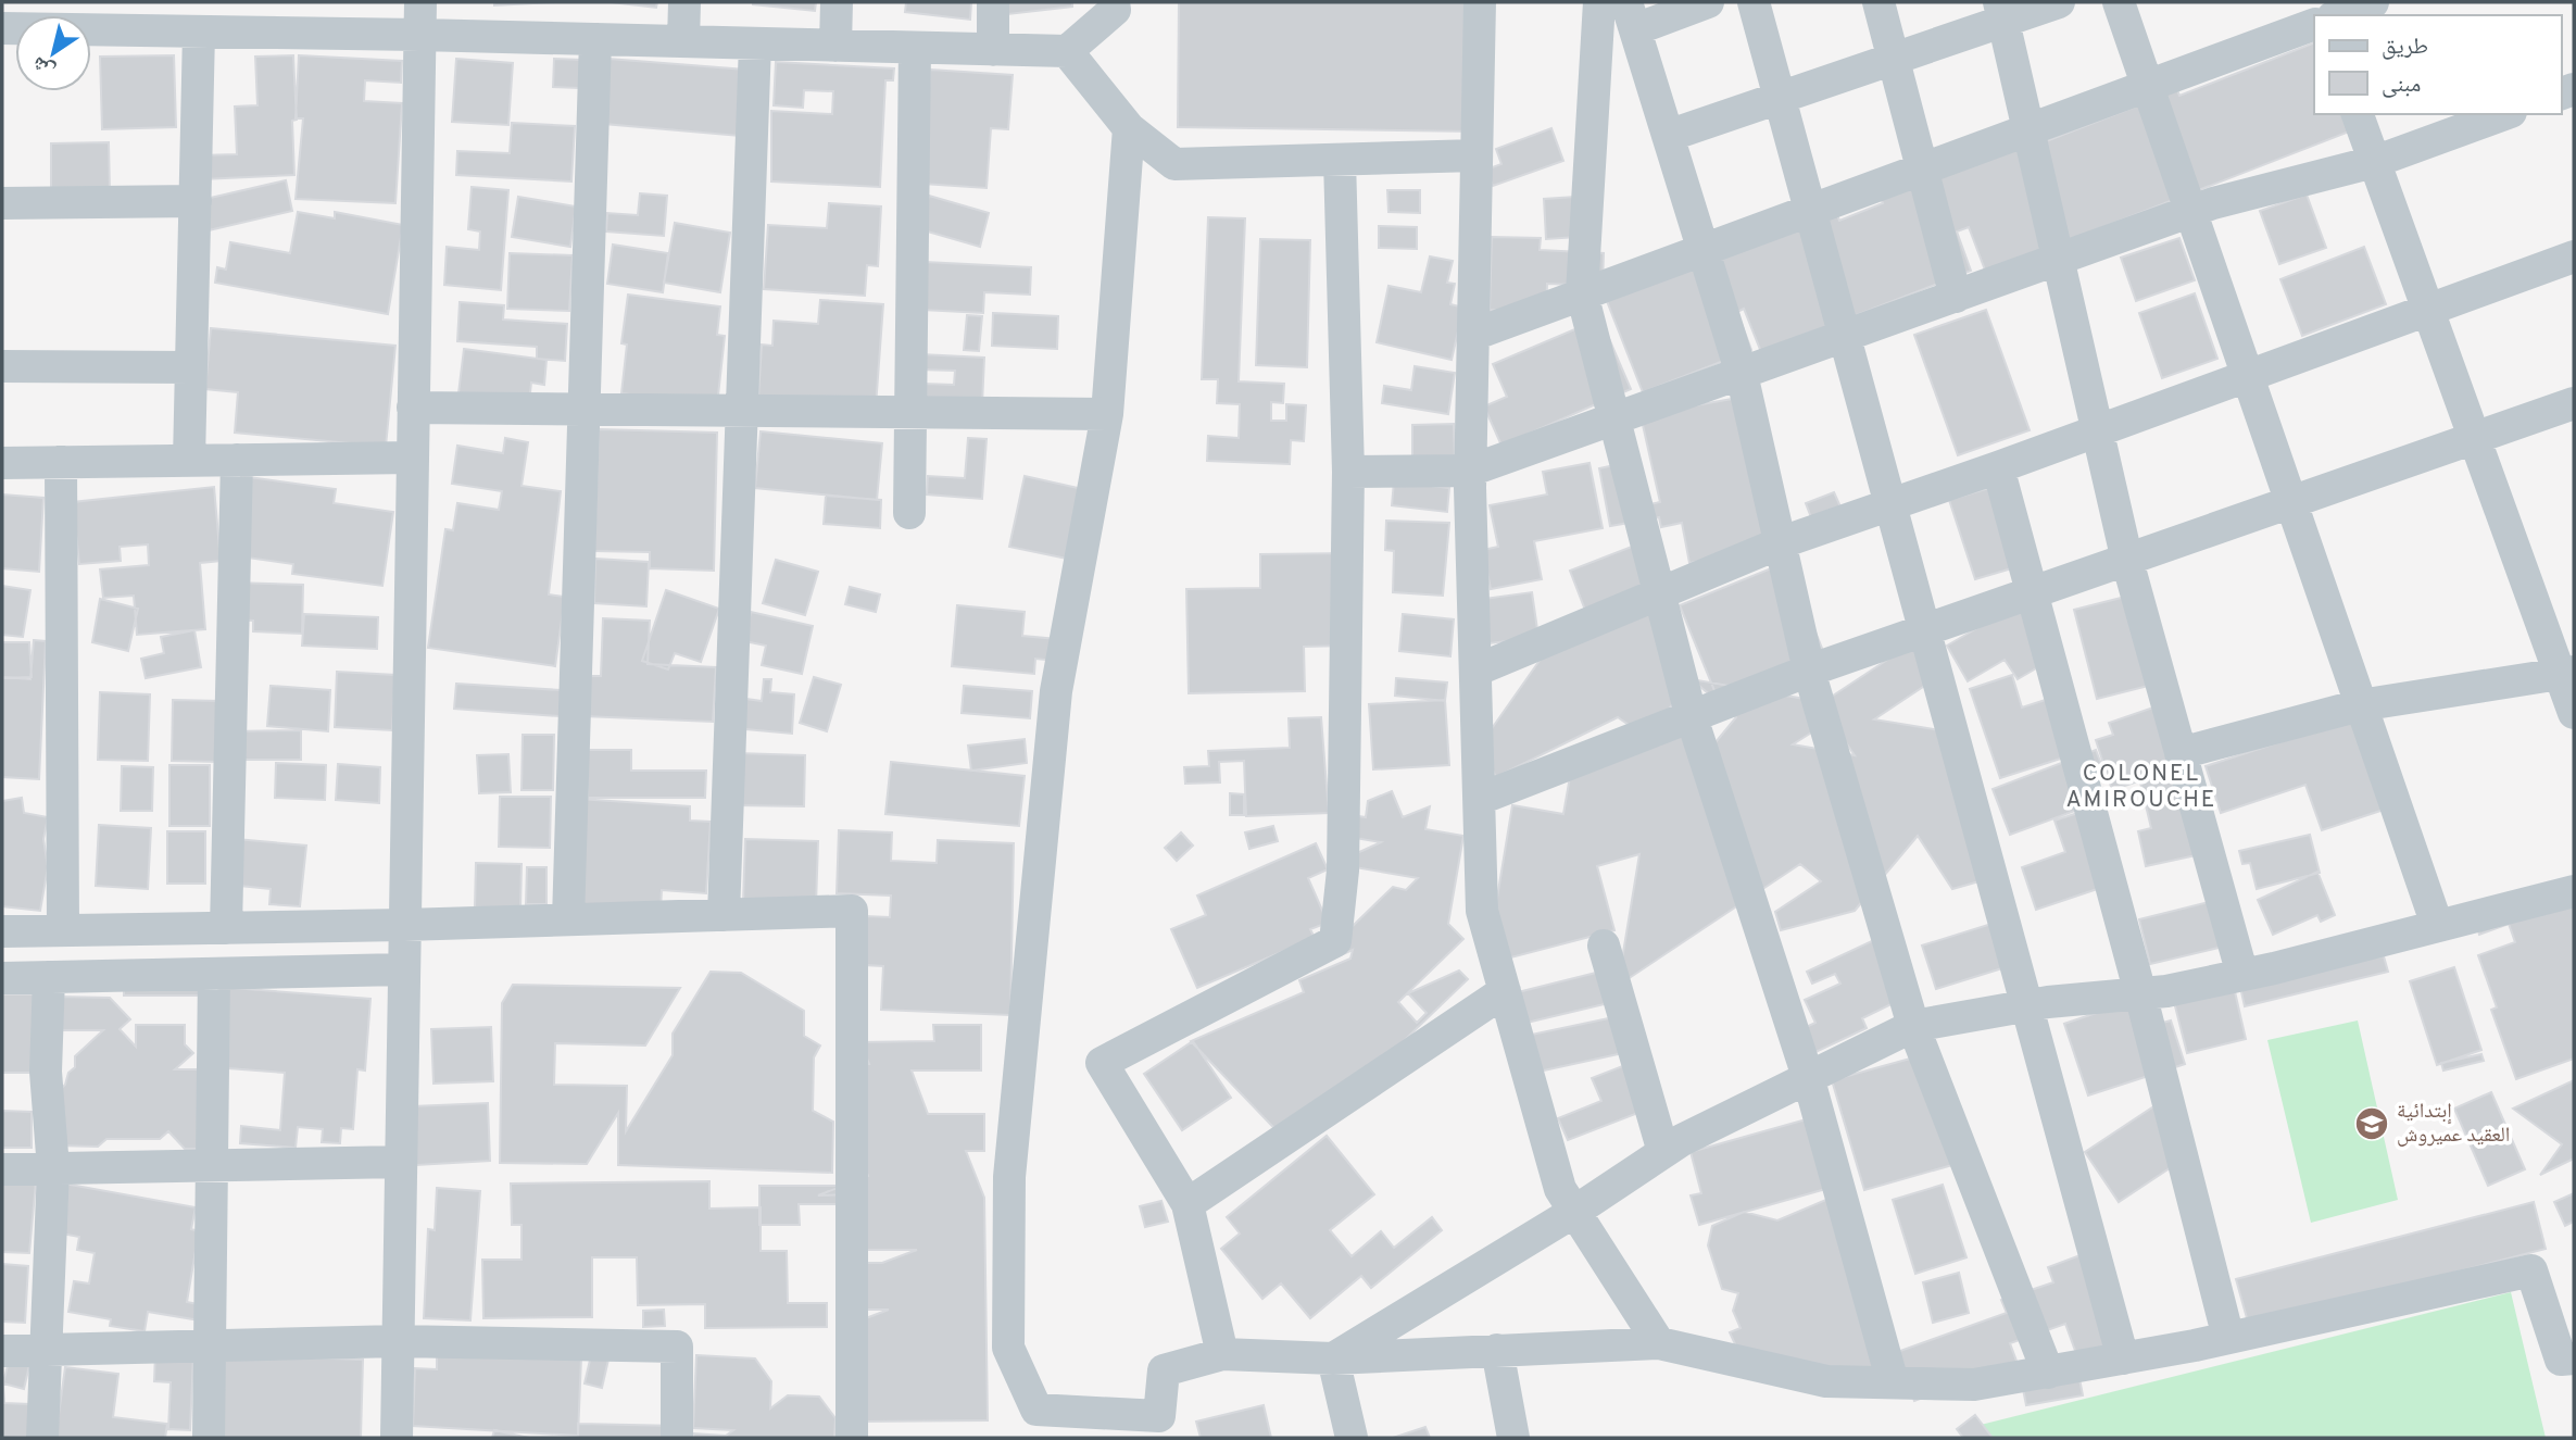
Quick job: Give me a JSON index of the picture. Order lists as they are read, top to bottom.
{
  "districts": ["COLONEL AMIROUCHE"],
  "places": {
    "school or university": ["إبتدائية العقيد عميروش"]
  },
  "legend": ["طريق", "مبنى"],
  "north": "bottom left"
}
